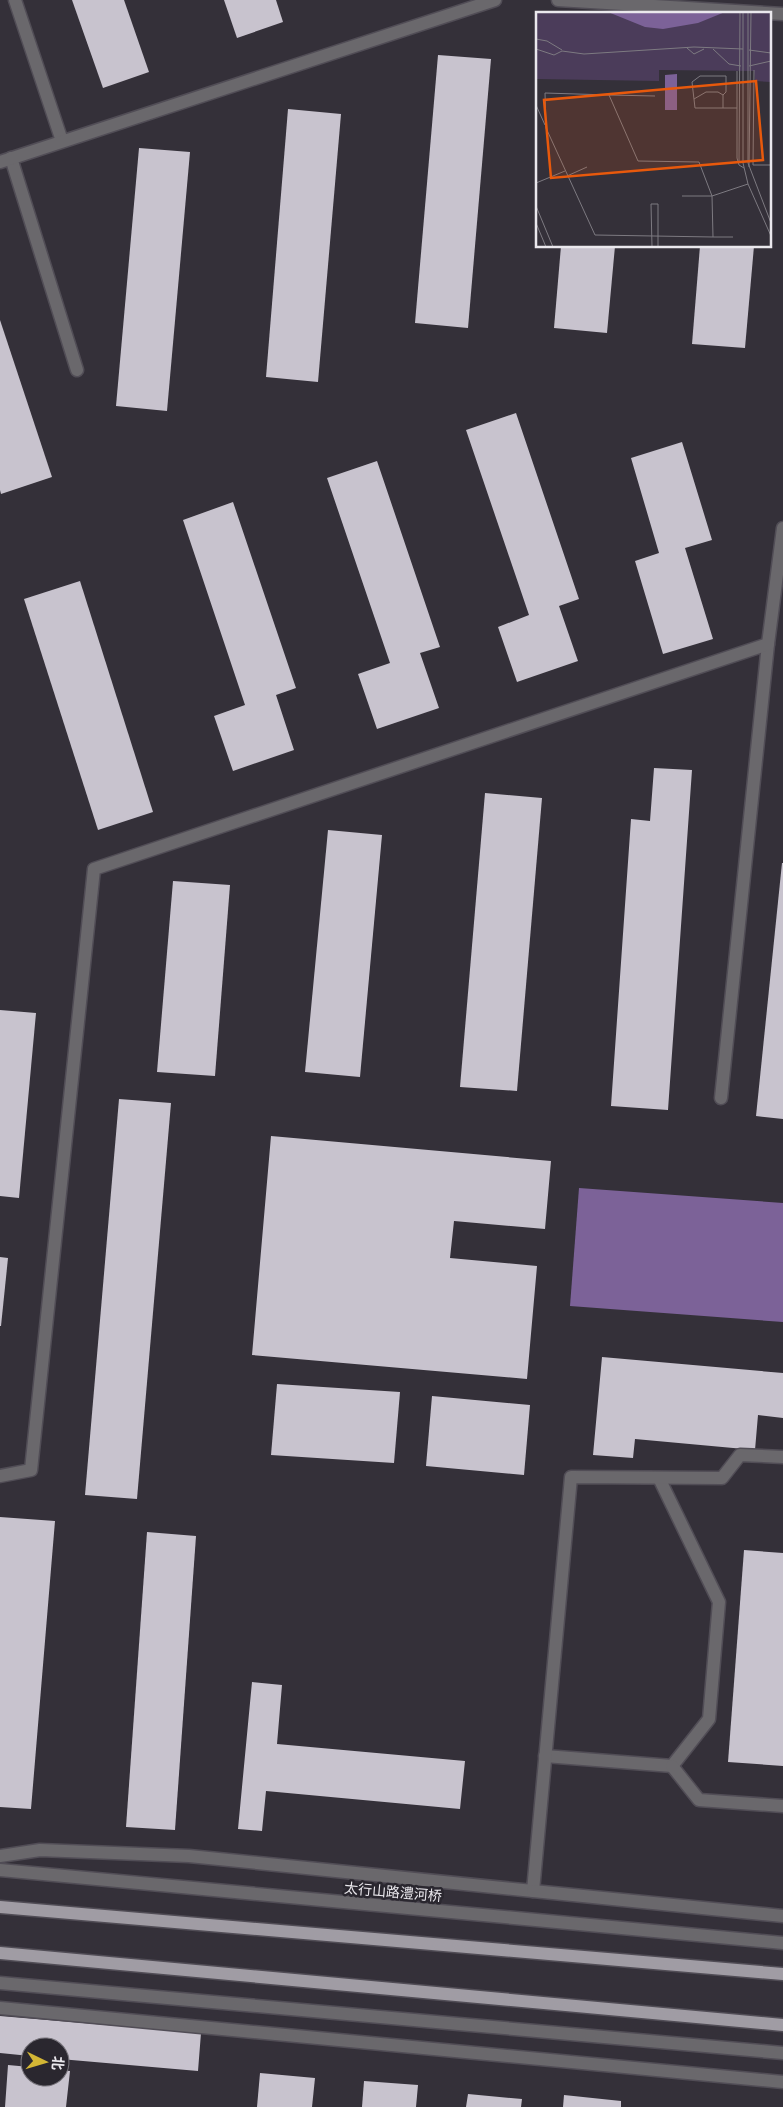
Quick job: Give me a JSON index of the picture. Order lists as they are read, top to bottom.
{
  "streets": {
    "street": ["太行山路澧河桥"]
  },
  "north": "right"
}
